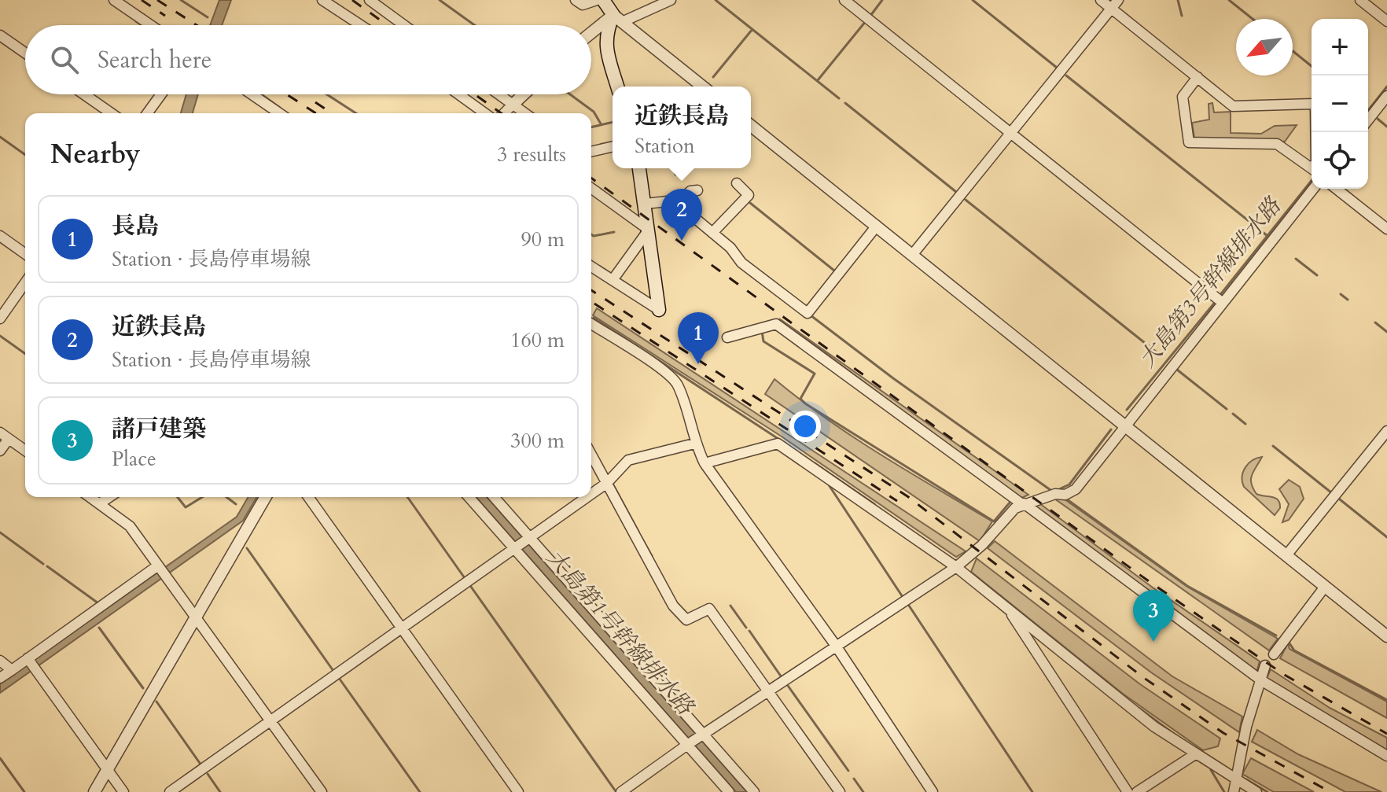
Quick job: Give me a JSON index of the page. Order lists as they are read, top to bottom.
{
  "water": ["大島第3号幹線排水路", "大島第1号幹線排水路"],
  "north": "bottom left",
  "page": {
    "map_buttons": ["+", "−"],
    "search": "Search here",
    "popup": ["近鉄長島", "Station"],
    "heading": ["Nearby", "3 results"],
    "pins": ["2", "1", "3"],
    "list": [
      {
        "mark": "1",
        "name": "長島",
        "note": "Station · 長島停車場線",
        "value": "90 m"
      },
      {
        "mark": "2",
        "name": "近鉄長島",
        "note": "Station · 長島停車場線",
        "value": "160 m"
      },
      {
        "mark": "3",
        "name": "諸戸建築",
        "note": "Place",
        "value": "300 m"
      }
    ]
  }
}
